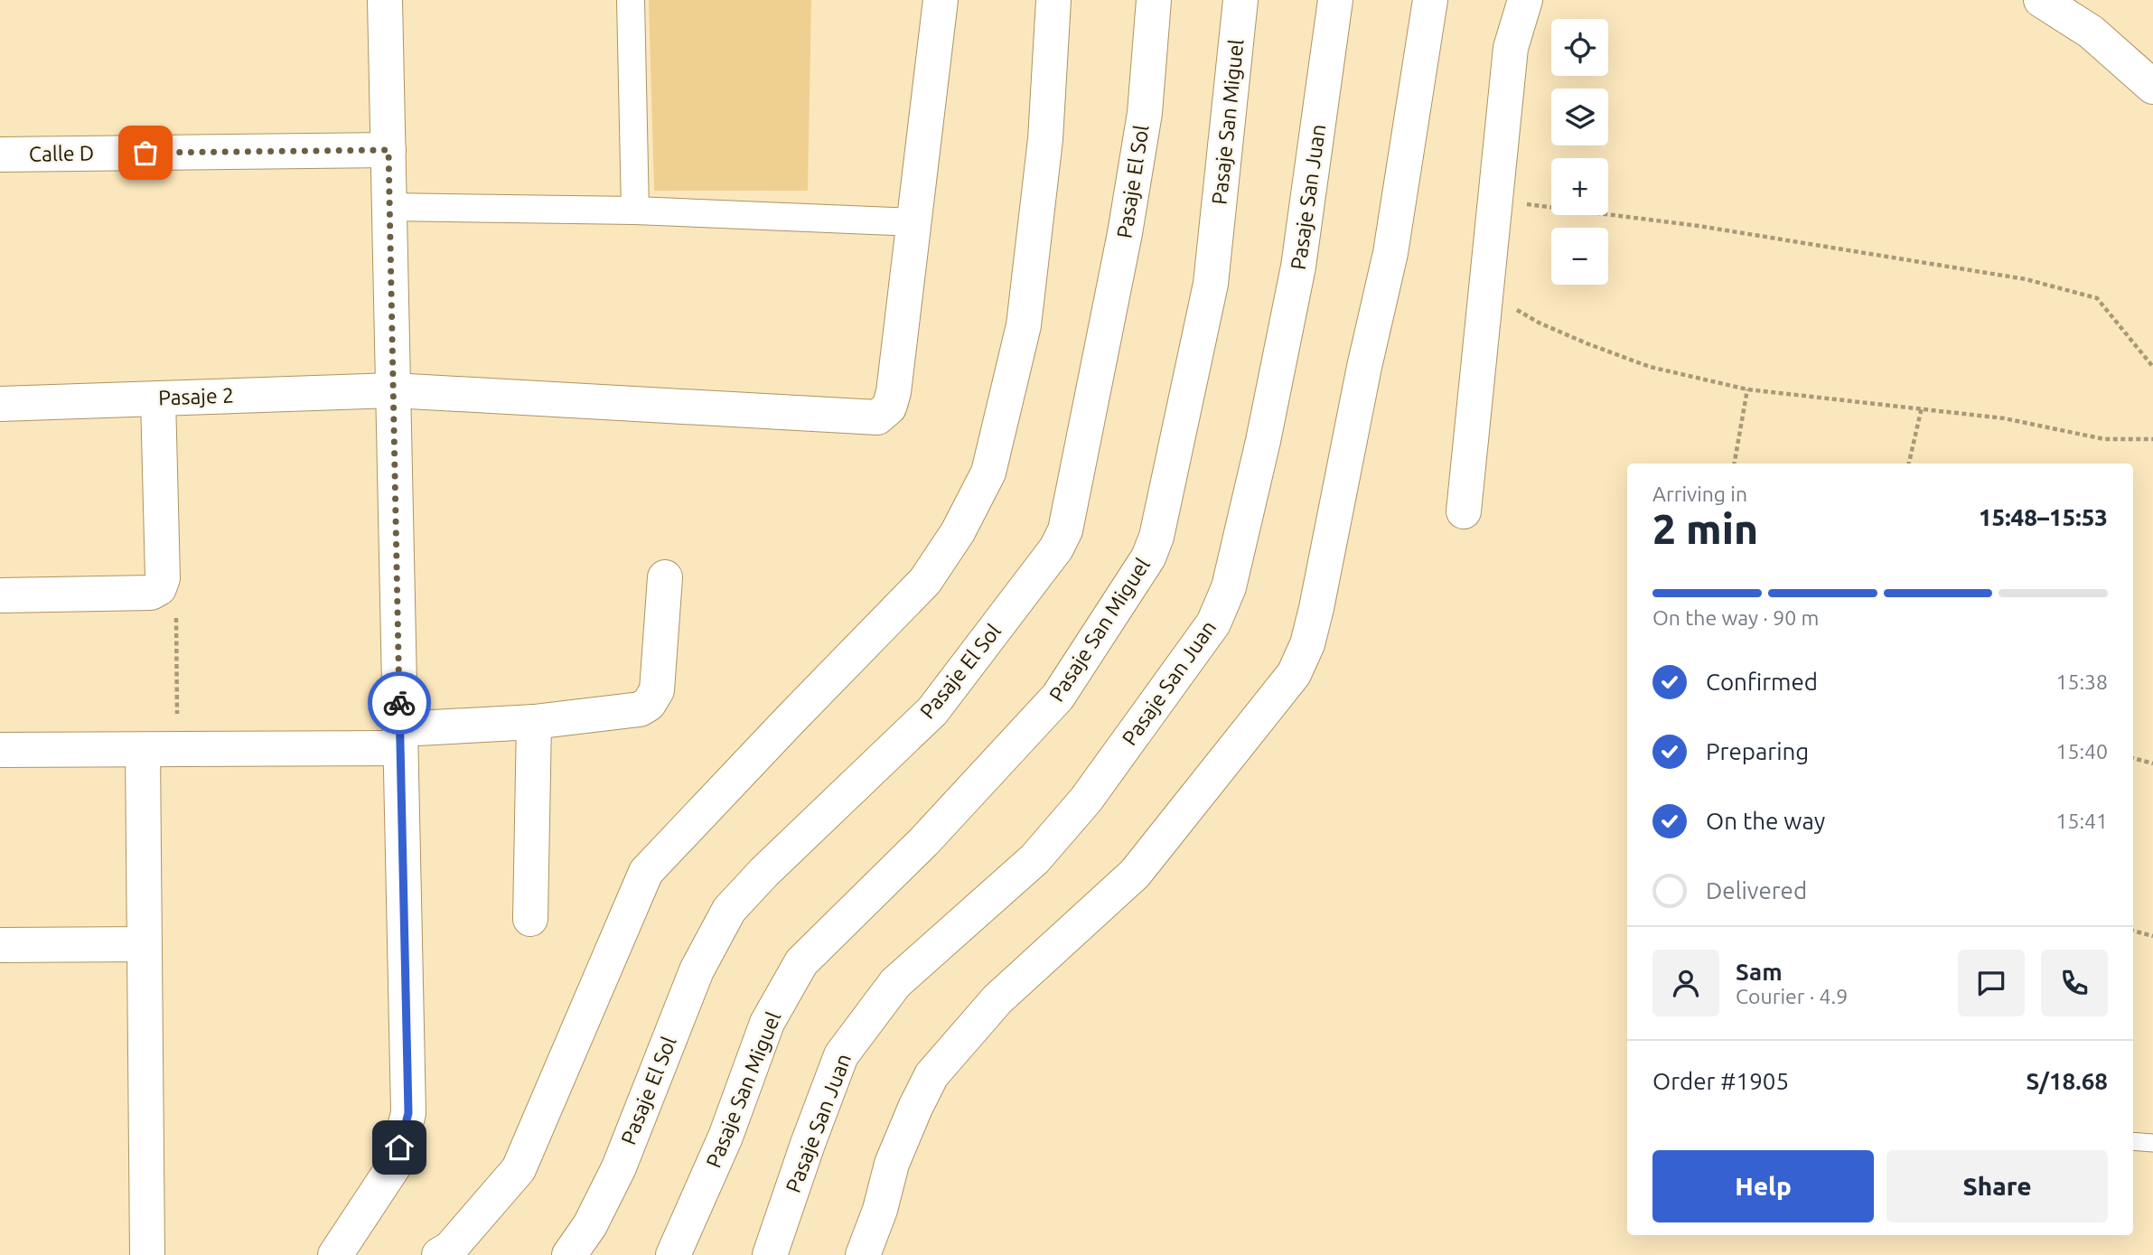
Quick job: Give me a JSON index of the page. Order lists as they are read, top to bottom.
{
  "streets": {
    "street": [
      "Pasaje San Miguel",
      "Calle D",
      "Pasaje El Sol",
      "Pasaje San Juan",
      "Pasaje 2"
    ]
  },
  "page": {
    "map_buttons": ["+", "−"],
    "heading": ["2 min", "Arriving in", "15:48–15:53"],
    "panel": [
      "Sam",
      "Courier · 4.9",
      "Order #1905",
      "S/18.68"
    ],
    "bar": "On the way · 90 m",
    "list": [
      ["Confirmed", "15:38"],
      ["Preparing", "15:40"],
      ["On the way", "15:41"],
      "Delivered"
    ],
    "buttons": ["Help", "Share"]
  }
}
